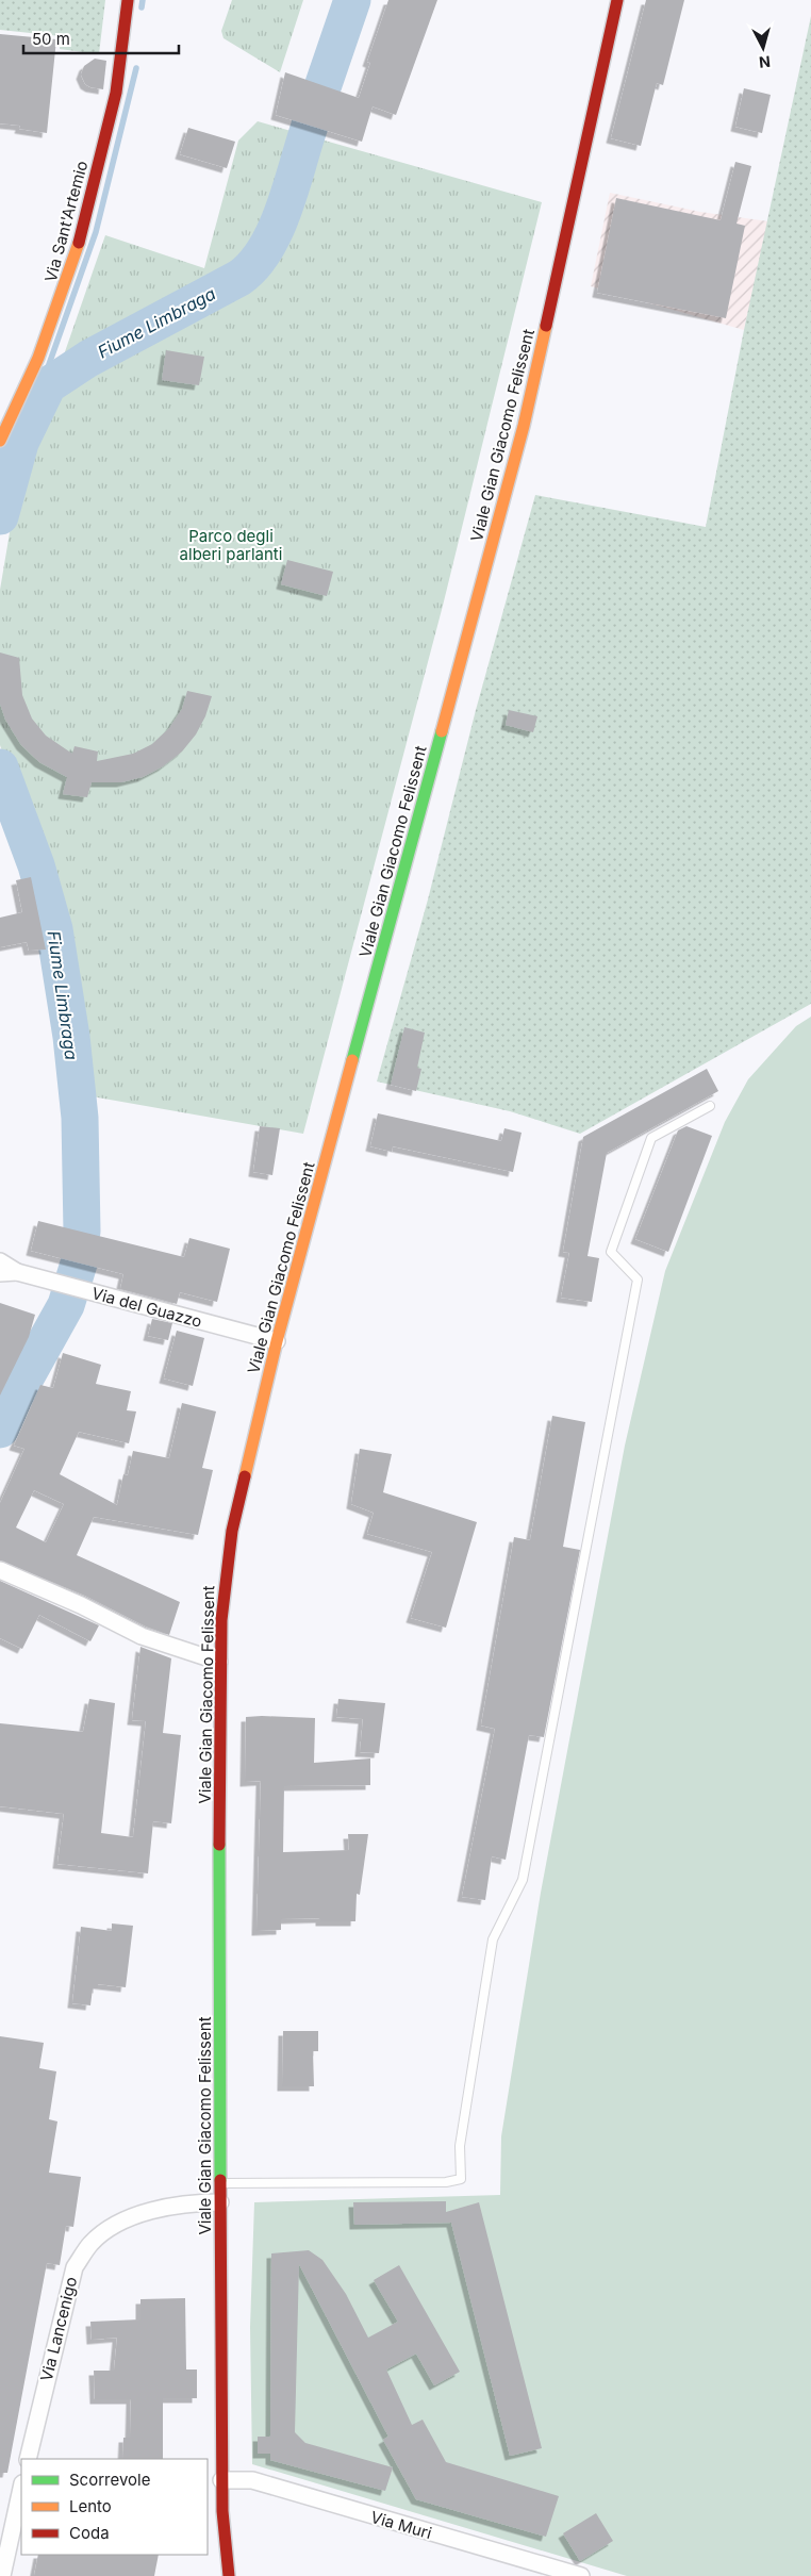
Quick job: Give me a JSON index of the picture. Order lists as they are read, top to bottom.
{
  "streets": {
    "main road": ["Via Sant'Artemio", "Viale Gian Giacomo Felissent"],
    "street": ["Via del Guazzo", "Via Lancenigo", "Via Muri"]
  },
  "crossings": [
    ["Viale Gian Giacomo Felissent", "Via del Guazzo"],
    ["Viale Gian Giacomo Felissent", "Via Lancenigo"],
    ["Viale Gian Giacomo Felissent", "Via Muri"]
  ],
  "water": ["Fiume Limbraga"],
  "parks": ["Parco degli alberi parlanti"],
  "legend": ["Scorrevole", "Lento", "Coda"],
  "scale_bar": "50 m",
  "north": "bottom"
}
